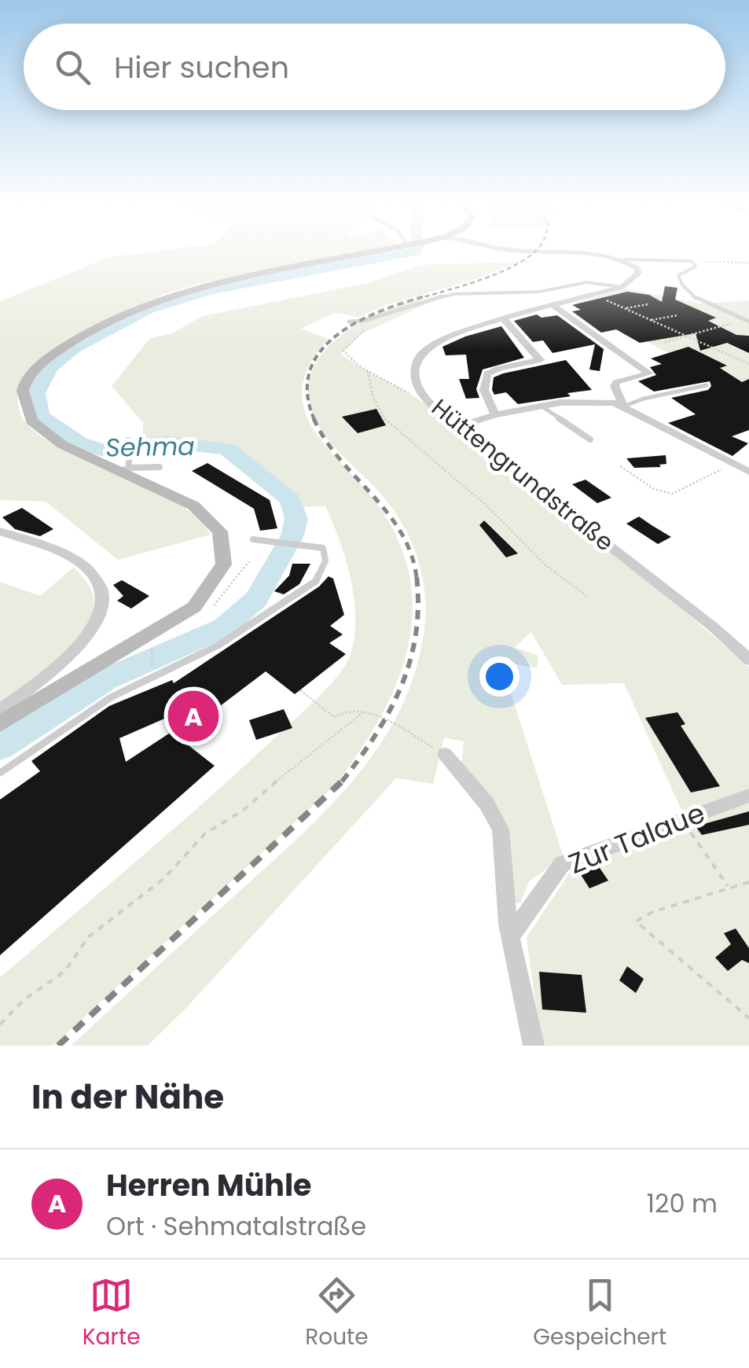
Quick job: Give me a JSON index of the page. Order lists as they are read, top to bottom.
{
  "streets": {
    "street": ["Hüttengrundstraße", "Zur Talaue"]
  },
  "water": ["Sehma"],
  "page": {
    "search": "Hier suchen",
    "pins": "A",
    "heading": "In der Nähe",
    "list": [
      {
        "mark": "A",
        "name": "Herren Mühle",
        "note": "Ort · Sehmatalstraße",
        "value": "120 m"
      }
    ],
    "nav": ["Karte", "Route", "Gespeichert"]
  }
}
